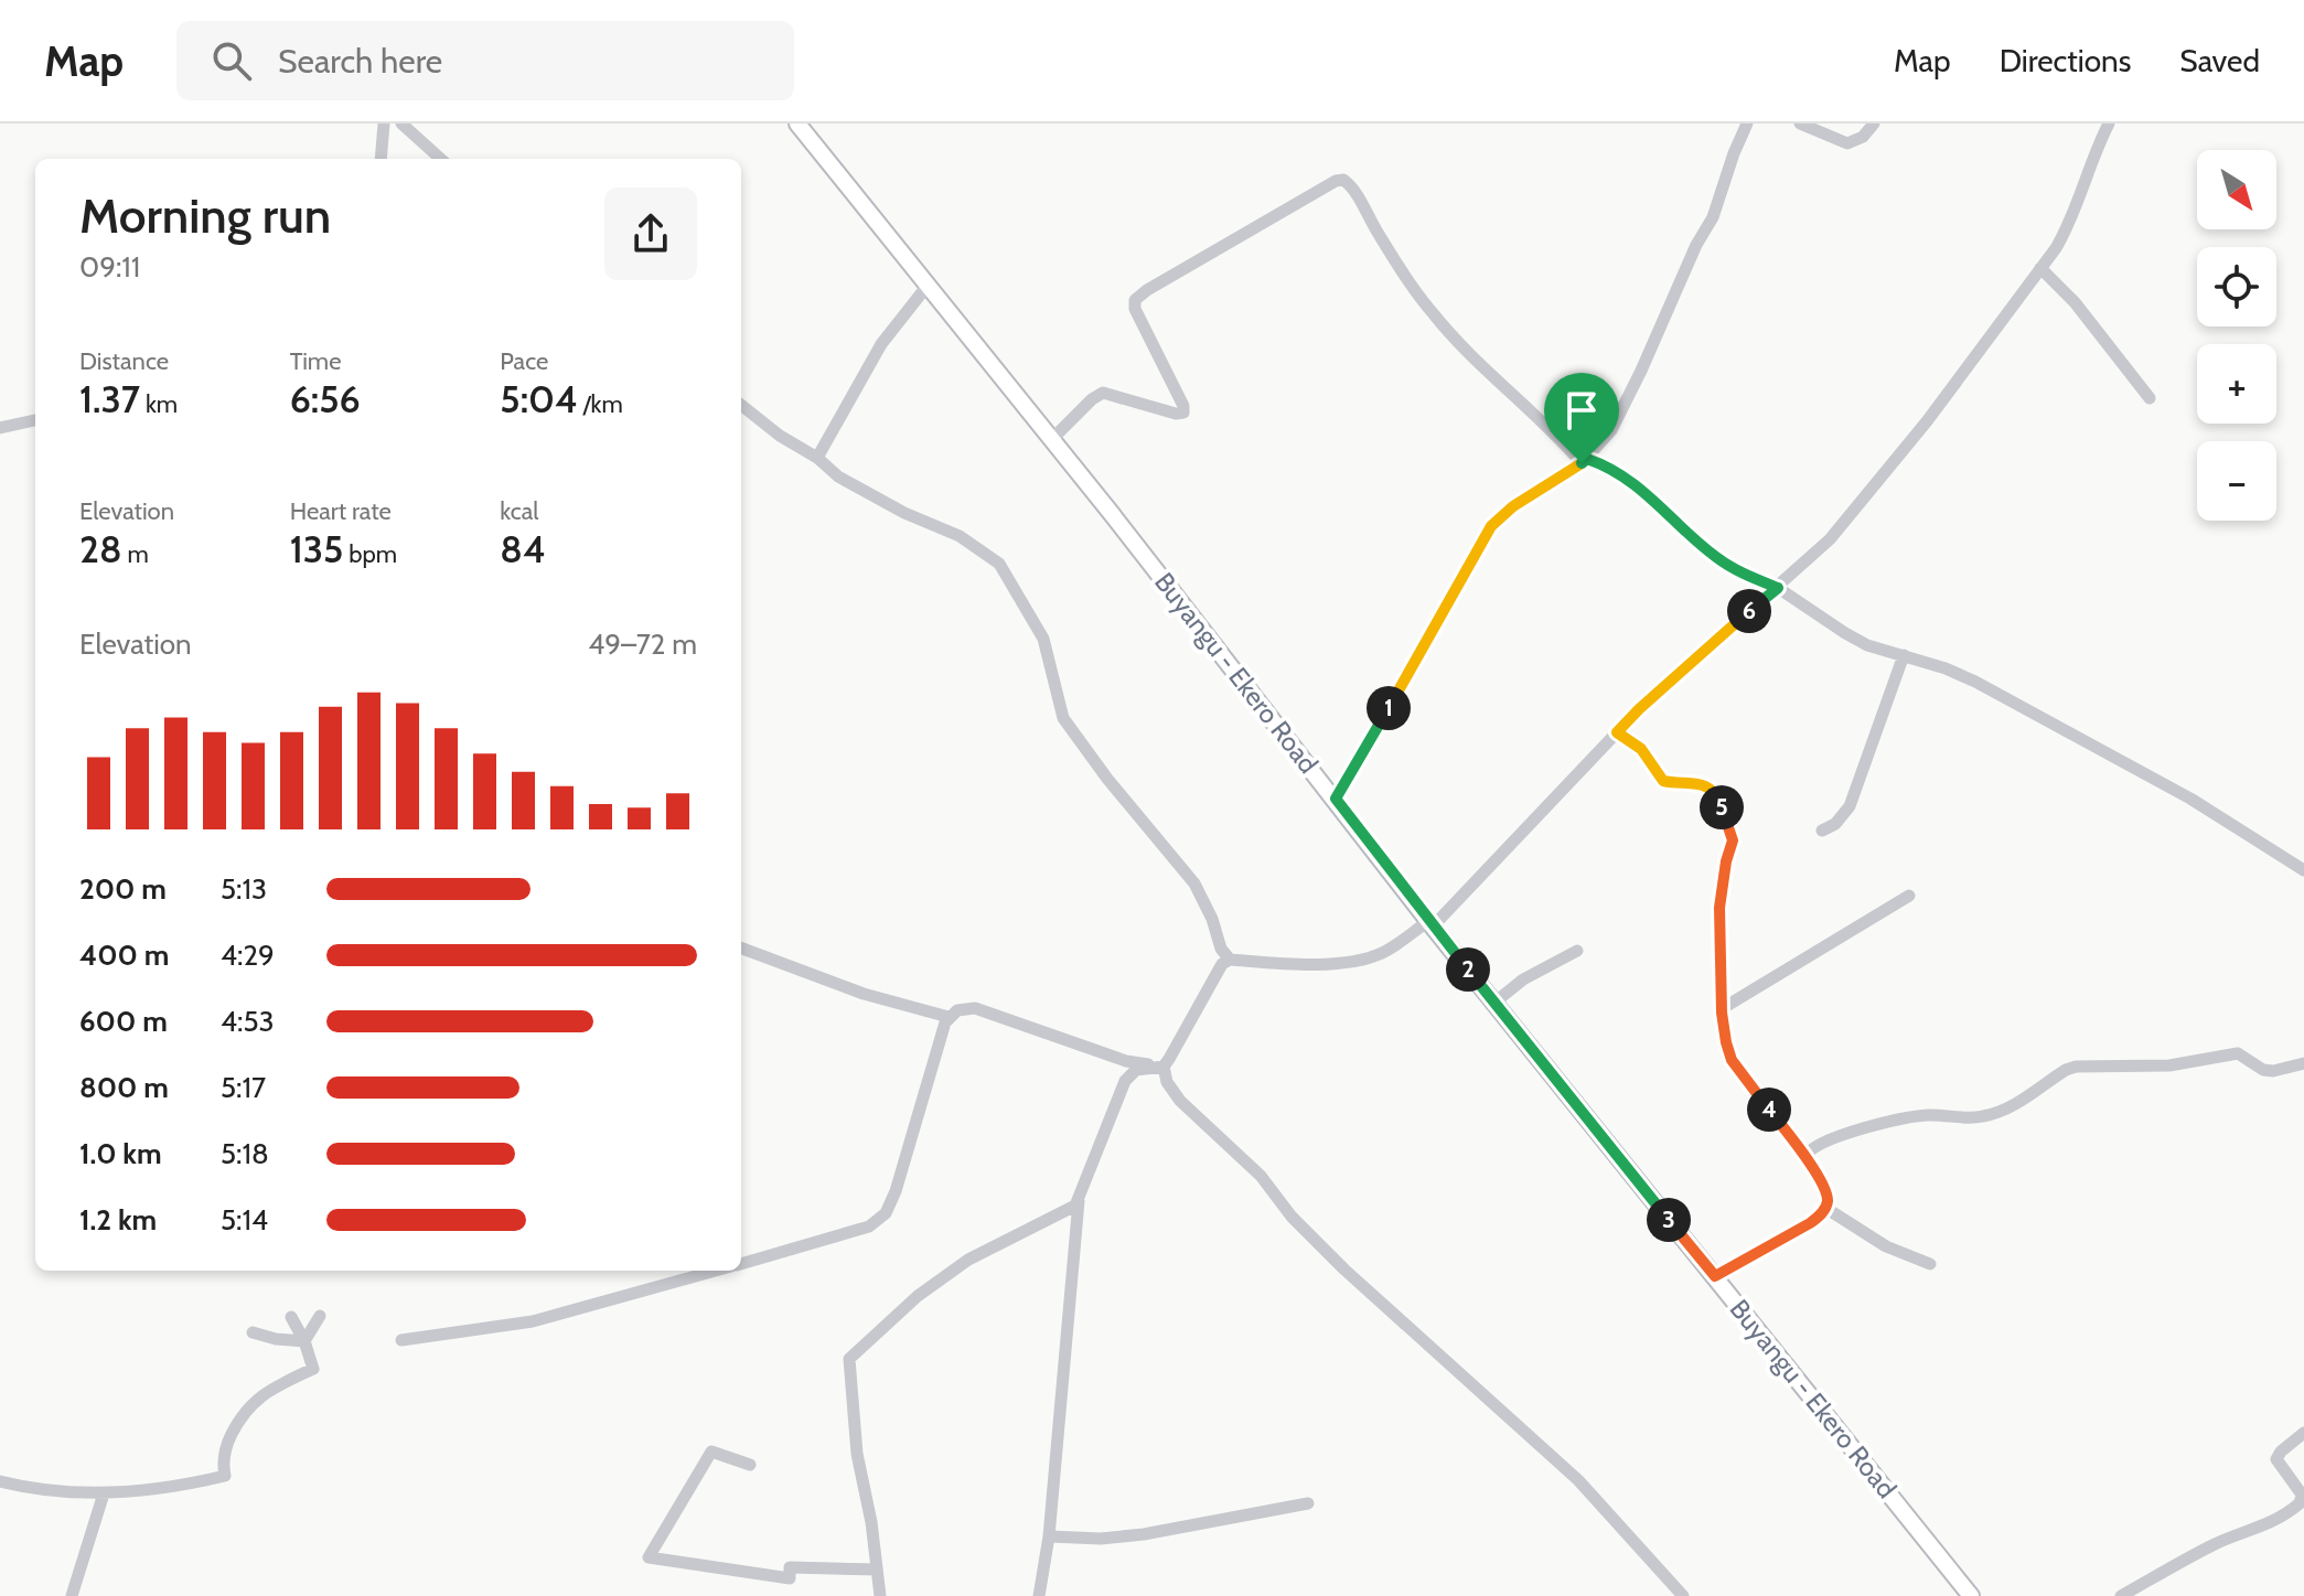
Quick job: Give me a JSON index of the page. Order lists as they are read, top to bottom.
{
  "streets": {
    "main road": ["Buyangu - Ekero Road"]
  },
  "north": "bottom right",
  "page": {
    "header": "Map",
    "search": "Search here",
    "nav": ["Map", "Directions", "Saved"],
    "map_buttons": ["+", "−"],
    "heading": ["Morning run", "09:11"],
    "stats": [
      ["Distance", "1.37 km"],
      ["Time", "6:56"],
      ["Pace", "5:04 /km"],
      ["Elevation", "28 m"],
      ["Heart rate", "135 bpm"],
      ["kcal", "84"]
    ],
    "pins": [
      "6",
      "1",
      "5",
      "2",
      "4",
      "3"
    ],
    "chart": ["Elevation", "49–72 m"],
    "list": [
      {
        "name": "200 m",
        "note": "5:13"
      },
      {
        "name": "400 m",
        "note": "4:29"
      },
      {
        "name": "600 m",
        "note": "4:53"
      },
      {
        "name": "800 m",
        "note": "5:17"
      },
      {
        "name": "1.0 km",
        "note": "5:18"
      },
      {
        "name": "1.2 km",
        "note": "5:14"
      }
    ]
  }
}
